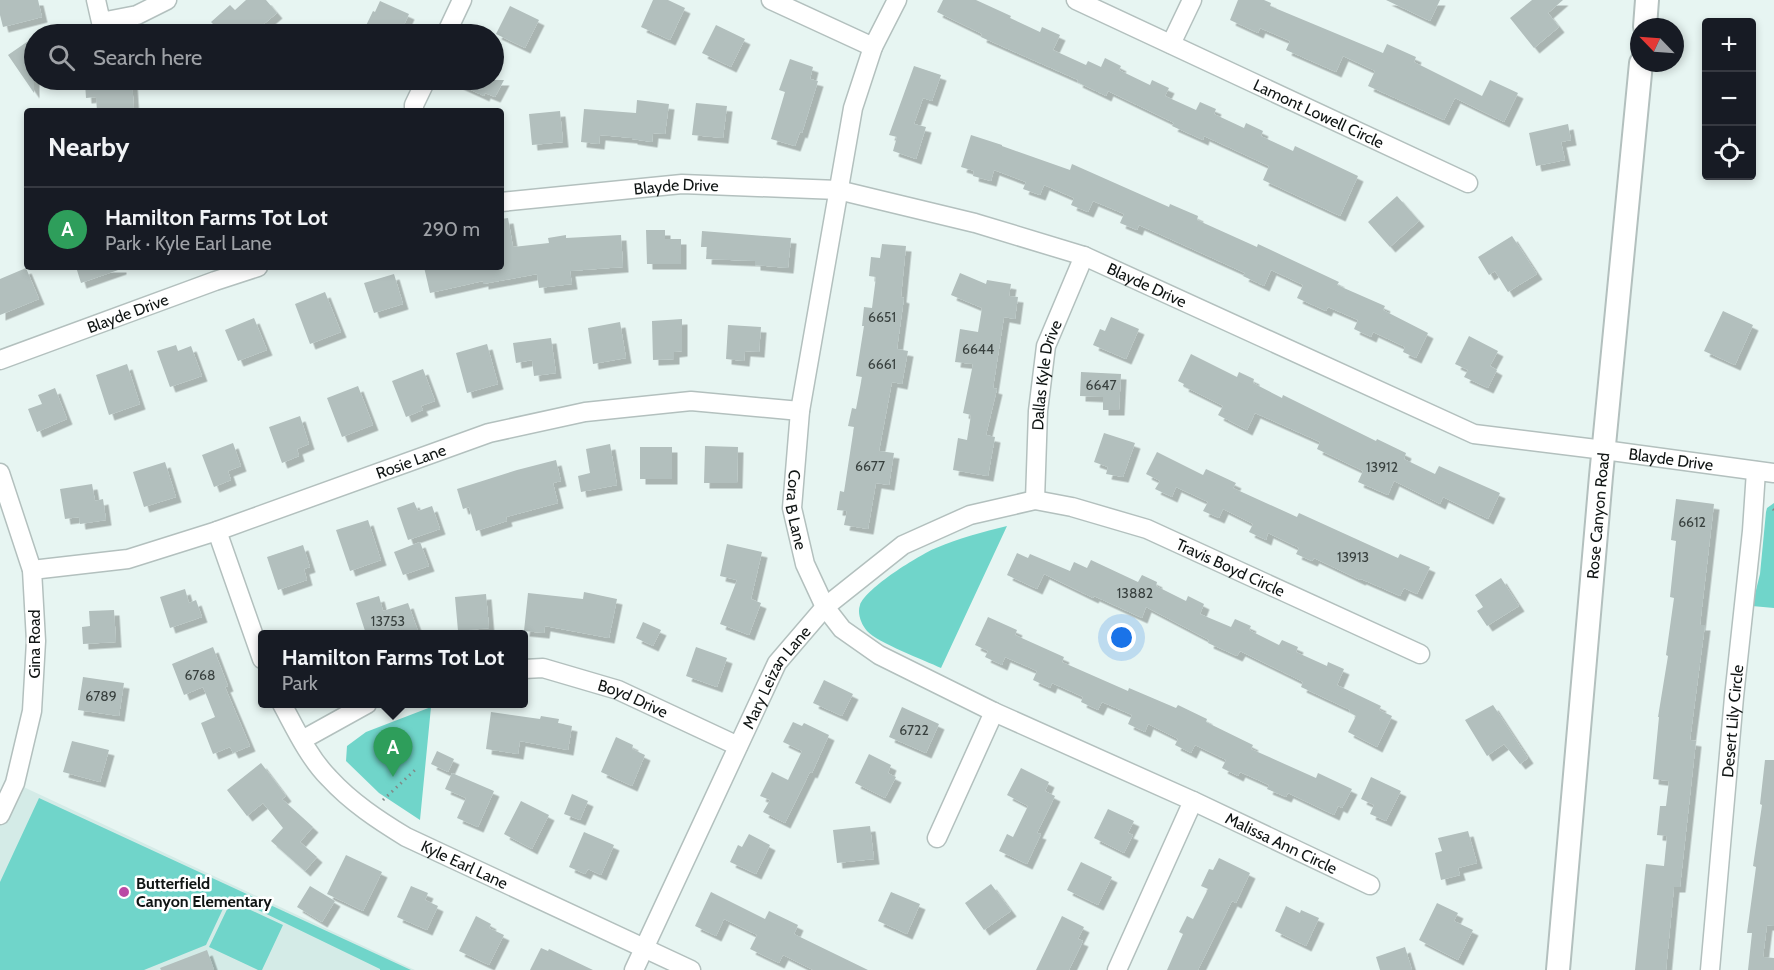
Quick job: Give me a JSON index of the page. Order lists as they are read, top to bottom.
{
  "streets": {
    "street": [
      "Lamont Lowell Circle",
      "Blayde Drive",
      "Dallas Kyle Drive",
      "Rosie Lane",
      "Cora B Lane",
      "Rose Canyon Road",
      "Travis Boyd Circle",
      "Gina Road",
      "Mary Leizan Lane",
      "Boyd Drive",
      "Desert Lily Circle",
      "Malissa Ann Circle",
      "Kyle Earl Lane"
    ]
  },
  "crossings": [
    ["Blayde Drive", "Dallas Kyle Drive"],
    ["Blayde Drive", "Cora B Lane"],
    ["Blayde Drive", "Rose Canyon Road"],
    ["Blayde Drive", "Desert Lily Circle"],
    ["Dallas Kyle Drive", "Travis Boyd Circle"],
    ["Dallas Kyle Drive", "Mary Leizan Lane"],
    ["Rosie Lane", "Cora B Lane"],
    ["Rosie Lane", "Gina Road"],
    ["Cora B Lane", "Mary Leizan Lane"],
    ["Cora B Lane", "Malissa Ann Circle"],
    ["Travis Boyd Circle", "Mary Leizan Lane"],
    ["Mary Leizan Lane", "Boyd Drive"],
    ["Mary Leizan Lane", "Kyle Earl Lane"]
  ],
  "places": ["Butterfield Canyon Elementary"],
  "house_numbers": [
    "6651",
    "6644",
    "6661",
    "6647",
    "6677",
    "13912",
    "6612",
    "13913",
    "13882",
    "13753",
    "6768",
    "6789",
    "6722"
  ],
  "north": "top left",
  "page": {
    "map_buttons": ["+", "−"],
    "search": "Search here",
    "heading": "Nearby",
    "list": [
      {
        "mark": "A",
        "name": "Hamilton Farms Tot Lot",
        "note": "Park · Kyle Earl Lane",
        "value": "290 m"
      }
    ],
    "popup": ["Hamilton Farms Tot Lot", "Park"],
    "pins": "A"
  }
}
